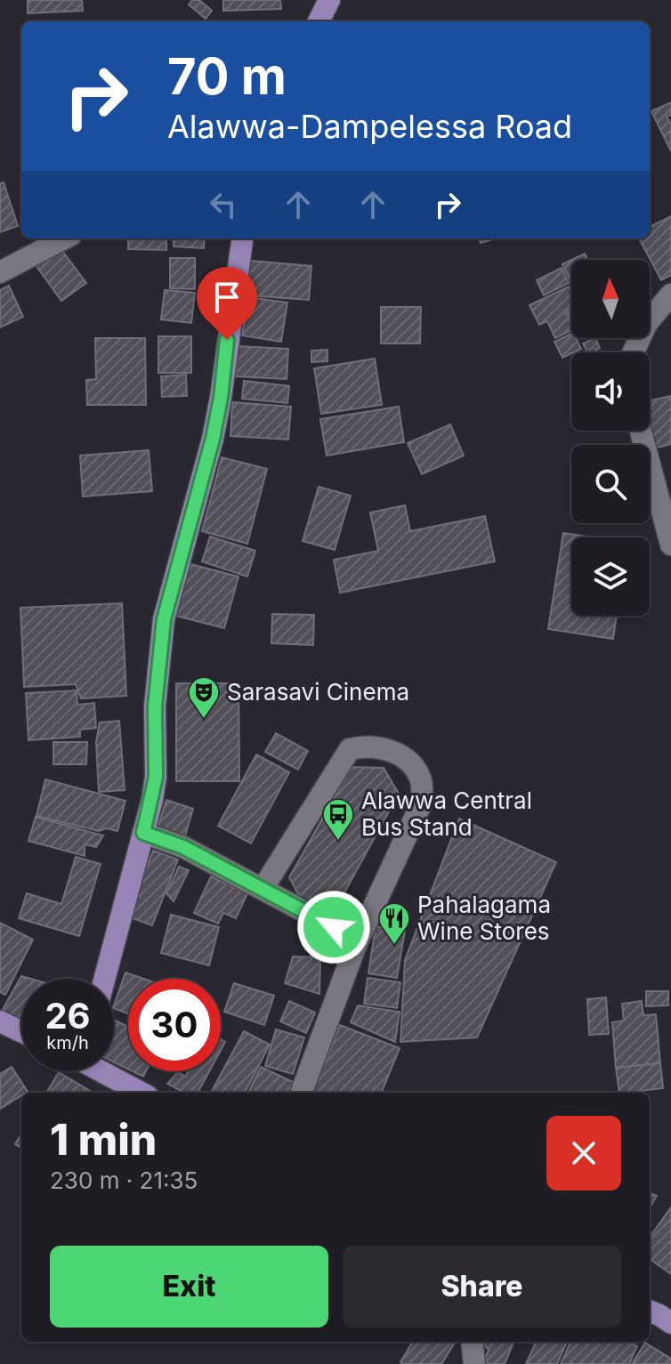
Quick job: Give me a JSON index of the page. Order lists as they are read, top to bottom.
{
  "places": {
    "theatre": ["Sarasavi Cinema"],
    "bus stop": ["Alawwa Central Bus Stand"],
    "restaurant": ["Pahalagama Wine Stores"]
  },
  "north": "top",
  "page": {
    "turn": ["70 m", "Alawwa-Dampelessa Road"],
    "speed": "26 km/h",
    "limit": "30",
    "heading": ["1 min", "230 m · 21:35"],
    "buttons": ["Exit", "Share"]
  }
}
